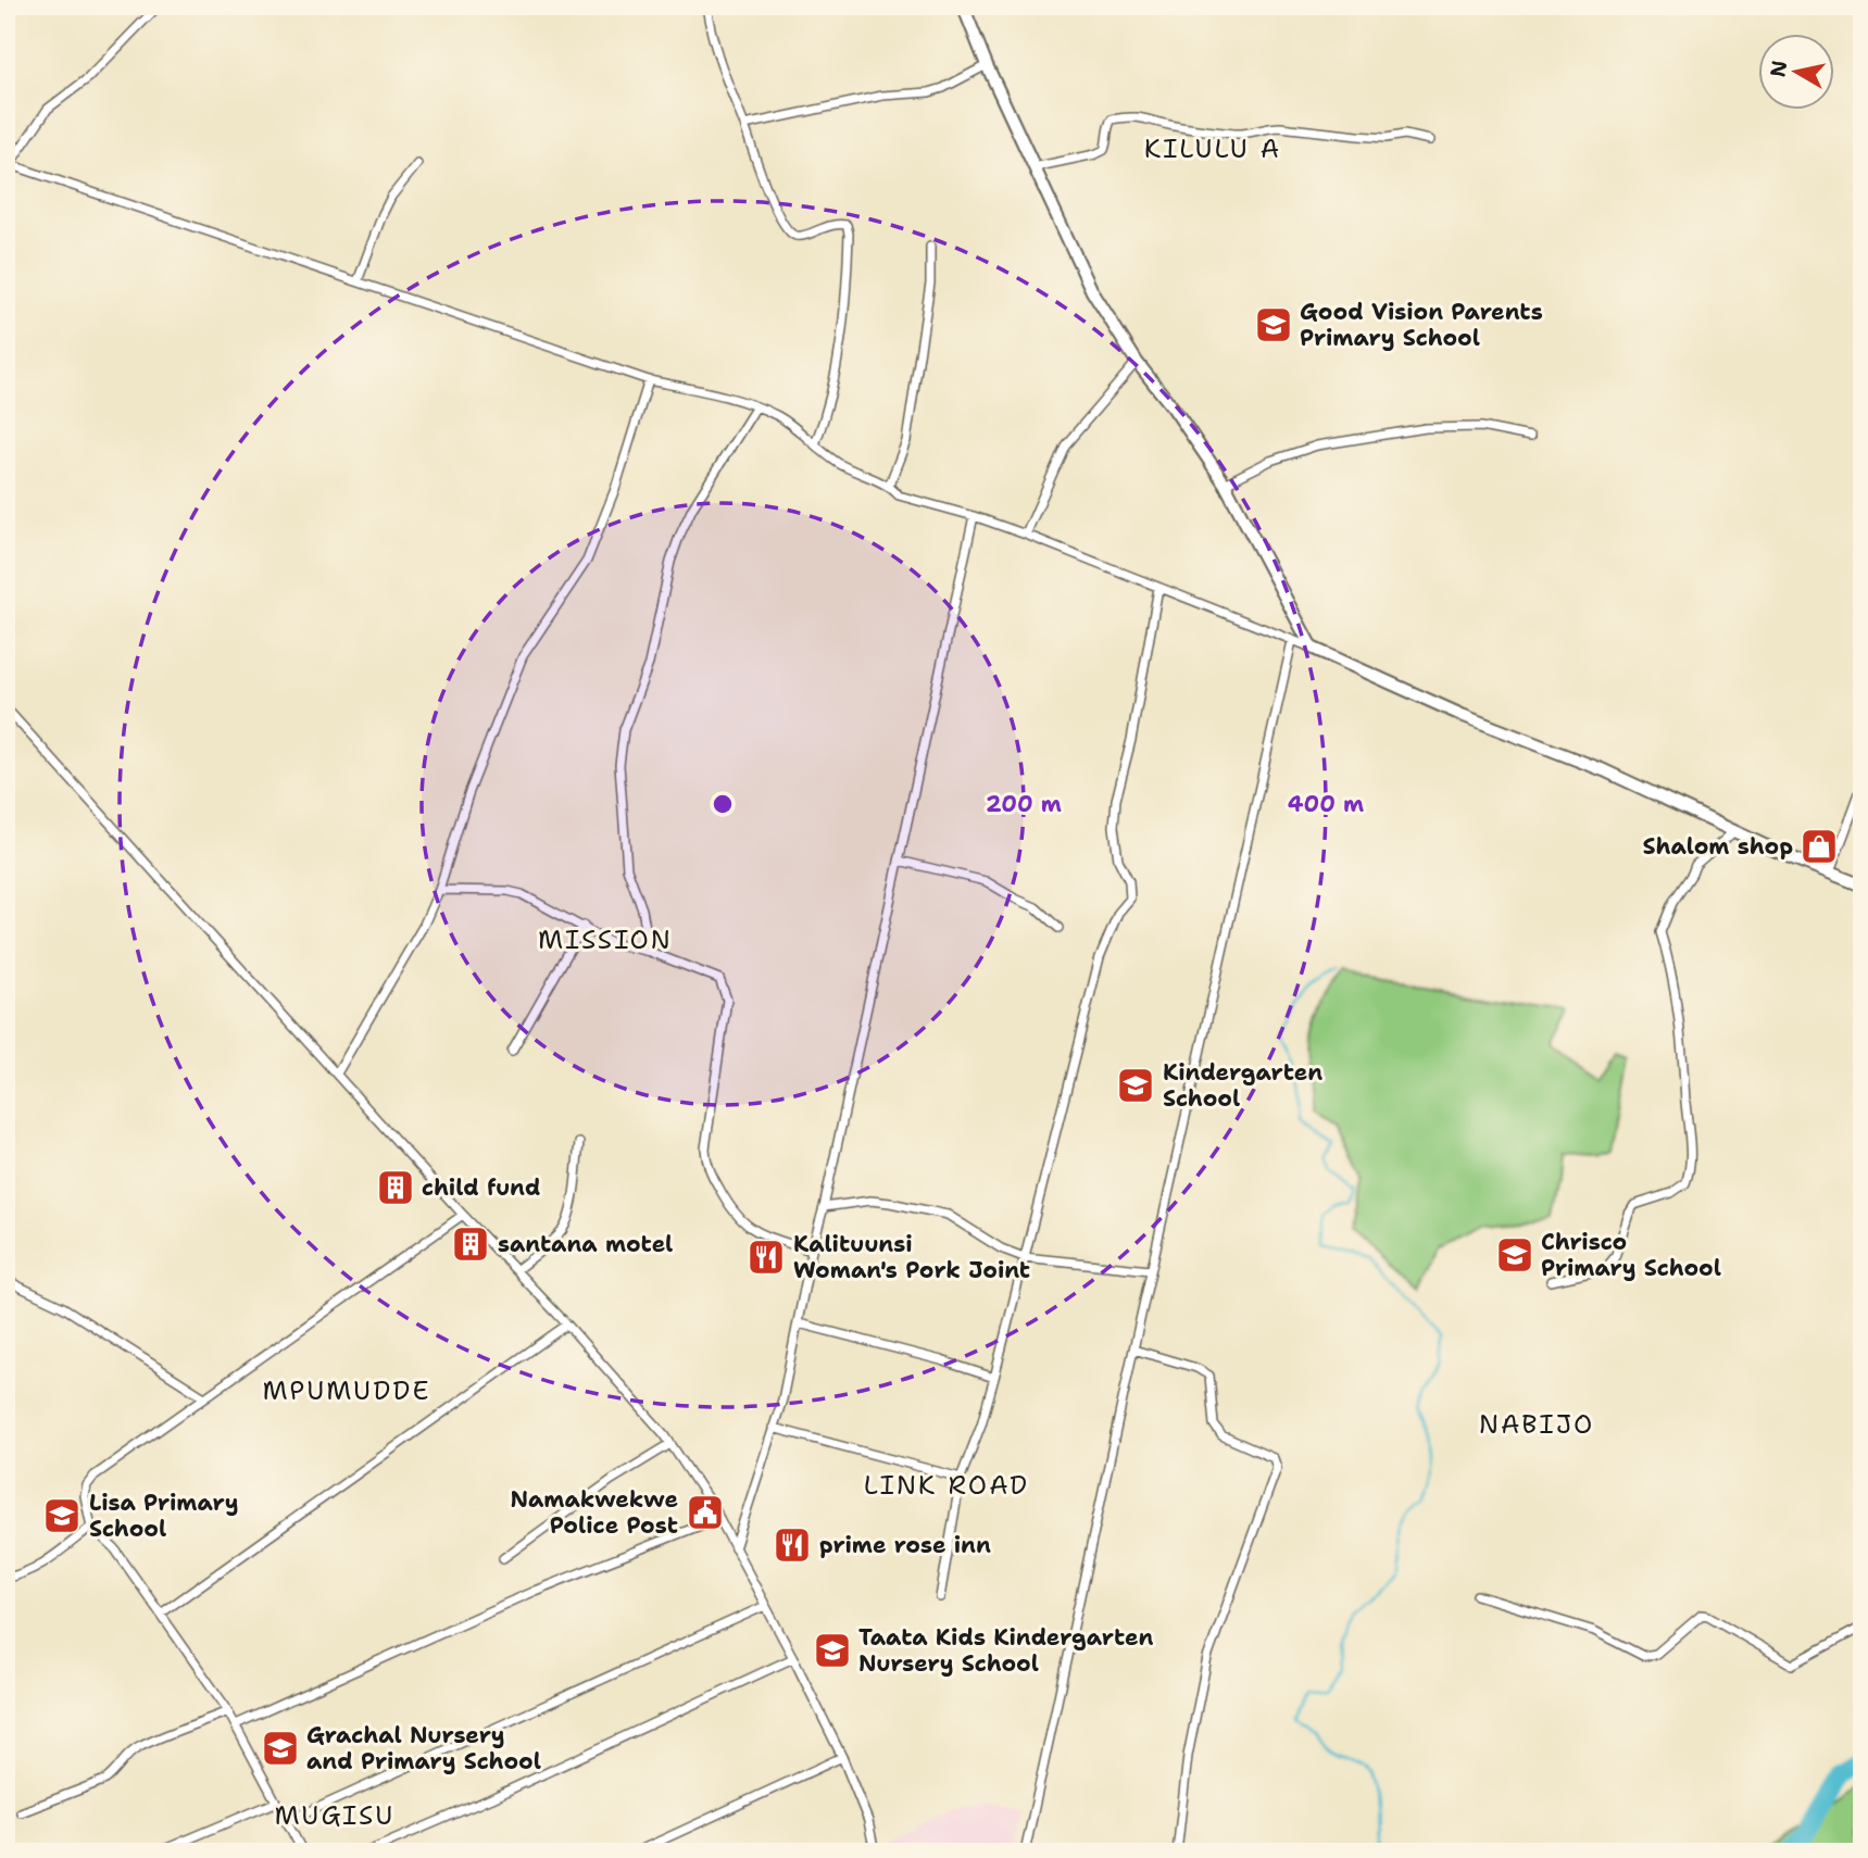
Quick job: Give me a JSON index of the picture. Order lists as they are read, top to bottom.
{
  "districts": [
    "KILULU A",
    "MISSION",
    "MPUMUDDE",
    "NABIJO",
    "LINK ROAD",
    "MUGISU"
  ],
  "places": {
    "school or university": [
      "Good Vision Parents Primary School",
      "Kindergarten School",
      "Chrisco Primary School",
      "Lisa Primary School",
      "Taata Kids Kindergarten Nursery School",
      "Grachal Nursery and Primary School"
    ],
    "shop": ["Shalom shop"],
    "building": ["child fund", "santana motel"],
    "restaurant": ["Kalituunsi Woman's Pork Joint", "prime rose inn"],
    "public building": ["Namakwekwe Police Post"]
  },
  "north": "left",
  "rings": ["200 m", "400 m"]
}
